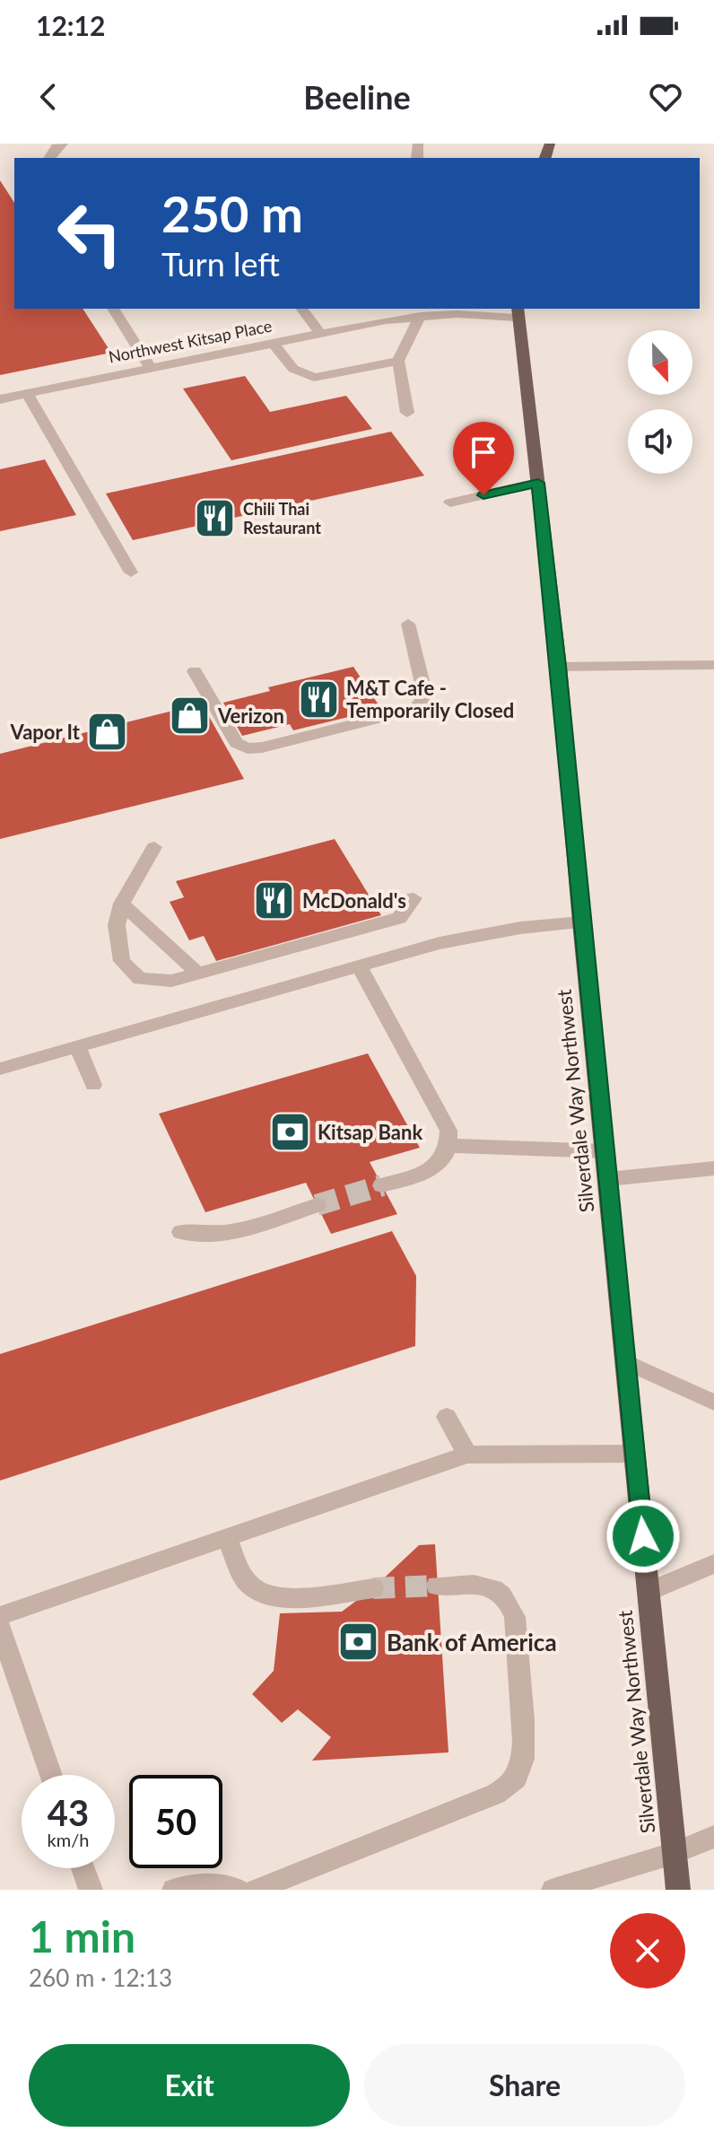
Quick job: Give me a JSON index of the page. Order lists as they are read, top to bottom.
{
  "streets": {
    "main road": ["Silverdale Way Northwest"],
    "street": ["Northwest Kitsap Place"]
  },
  "crossings": [
    ["Northwest Kitsap Place", "Silverdale Way Northwest"]
  ],
  "places": {
    "restaurant": ["Chili Thai Restaurant", "M&T Cafe - Temporarily Closed", "McDonald's"],
    "shop": ["Verizon", "Vapor It"],
    "bank": ["Kitsap Bank", "Bank of America"]
  },
  "north": "bottom",
  "page": {
    "status": "12:12",
    "header": "Beeline",
    "turn": ["250 m", "Turn left"],
    "speed": "43 km/h",
    "limit": "50",
    "heading": ["1 min", "260 m · 12:13"],
    "buttons": ["Exit", "Share"]
  }
}
